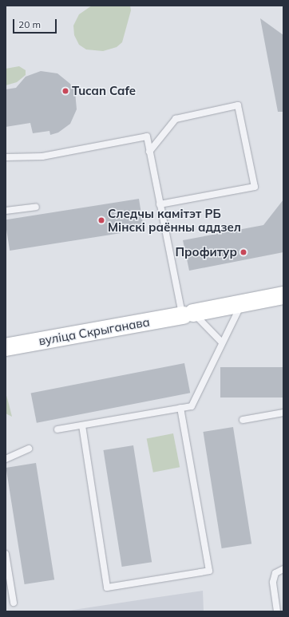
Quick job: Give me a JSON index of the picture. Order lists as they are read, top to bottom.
{
  "streets": {
    "street": ["вуліца Скрыганава"]
  },
  "places": ["Tucan Cafe", "Следчы камітэт РБ Мінскі раённы аддзел", "Профитур"],
  "scale_bar": "20 m"
}
